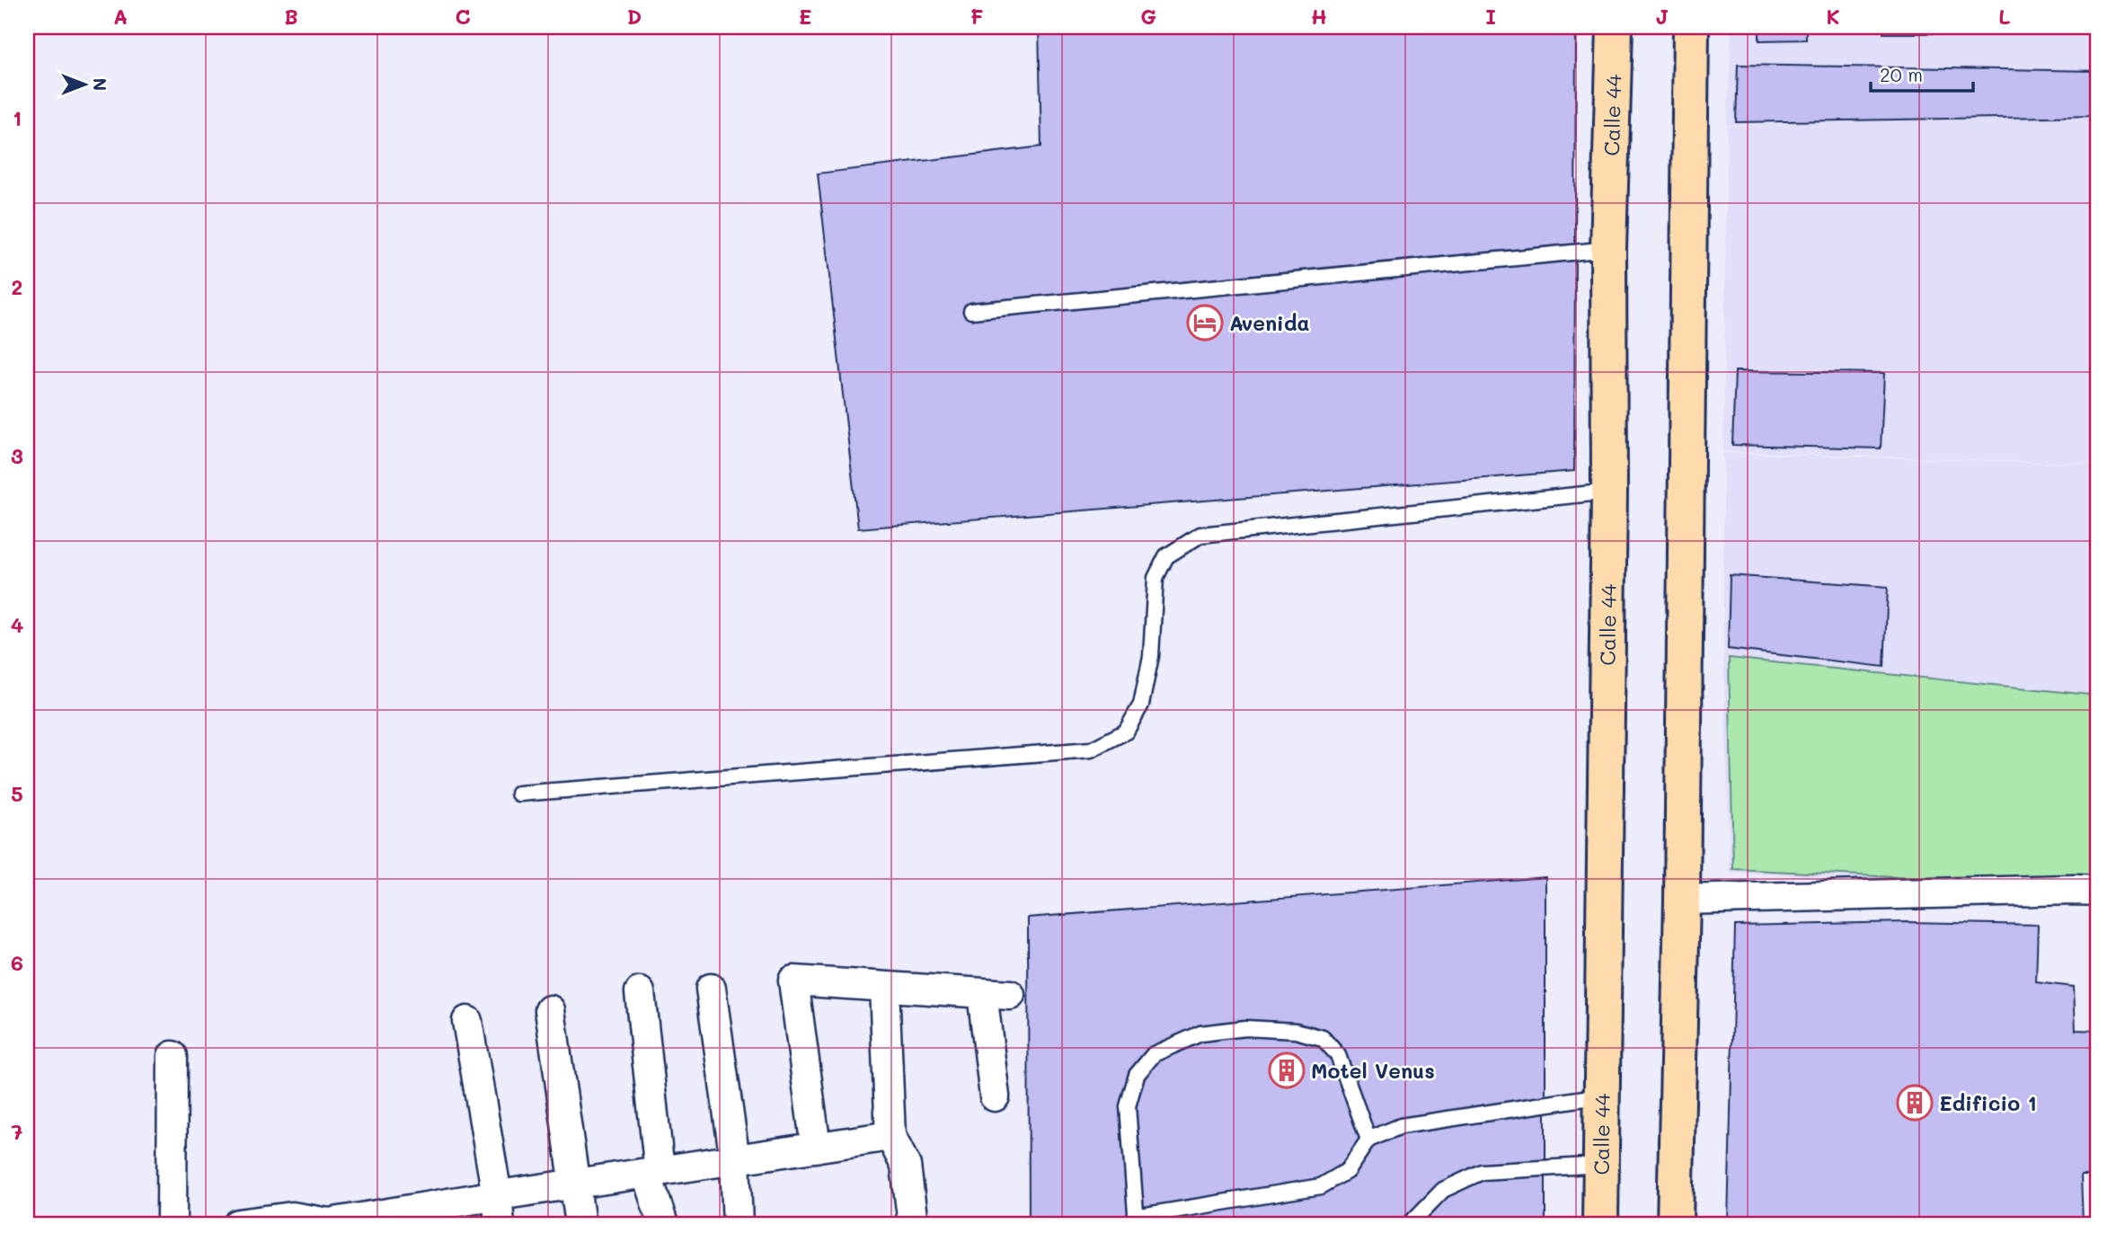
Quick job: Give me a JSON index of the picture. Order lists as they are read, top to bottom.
{
  "streets": {
    "main road": ["Calle 44"]
  },
  "places": {
    "hotel": ["Avenida"],
    "building": ["Motel Venus", "Edificio 1"]
  },
  "scale_bar": "20 m",
  "north": "right",
  "grid": {
    "columns": [
      "A",
      "B",
      "C",
      "D",
      "E",
      "F",
      "G",
      "H",
      "I",
      "J",
      "K",
      "L"
    ],
    "rows": [
      "1",
      "2",
      "3",
      "4",
      "5",
      "6",
      "7"
    ]
  }
}
